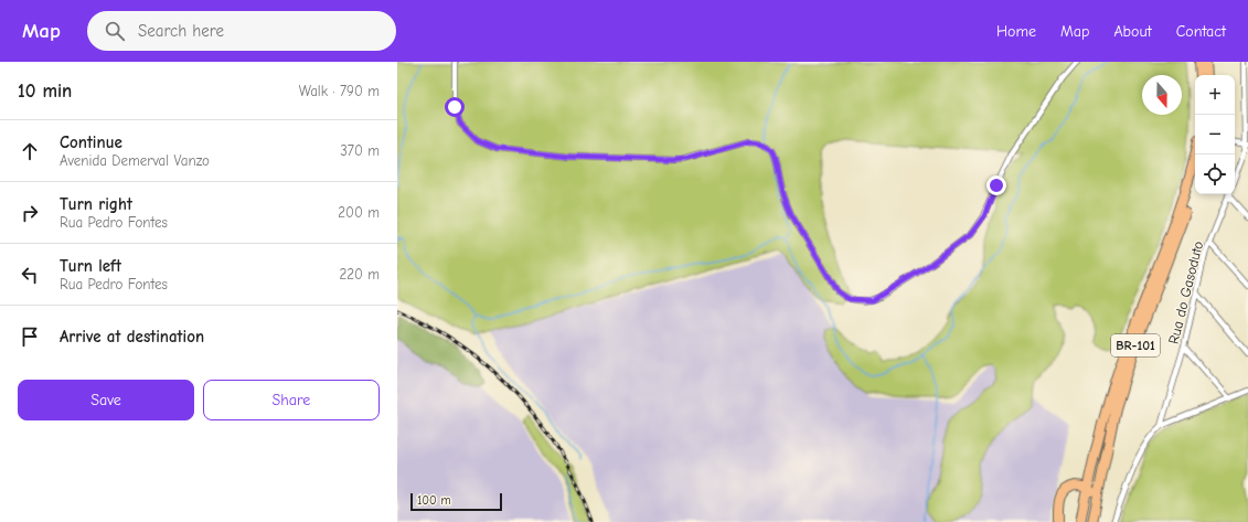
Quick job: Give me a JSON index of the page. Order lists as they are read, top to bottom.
{
  "streets": {
    "highway": ["BR-101"],
    "street": ["Rua do Gasoduto"]
  },
  "scale_bar": "100 m",
  "north": "bottom",
  "page": {
    "header": "Map",
    "search": "Search here",
    "nav": [
      "Home",
      "Map",
      "About",
      "Contact"
    ],
    "heading": ["10 min", "Walk · 790 m"],
    "map_buttons": ["+", "−"],
    "list": [
      ["Continue", "Avenida Demerval Vanzo", "370 m"],
      ["Turn right", "Rua Pedro Fontes", "200 m"],
      ["Turn left", "Rua Pedro Fontes", "220 m"],
      "Arrive at destination"
    ],
    "buttons": ["Save", "Share"],
    "scale": "100 m"
  }
}
